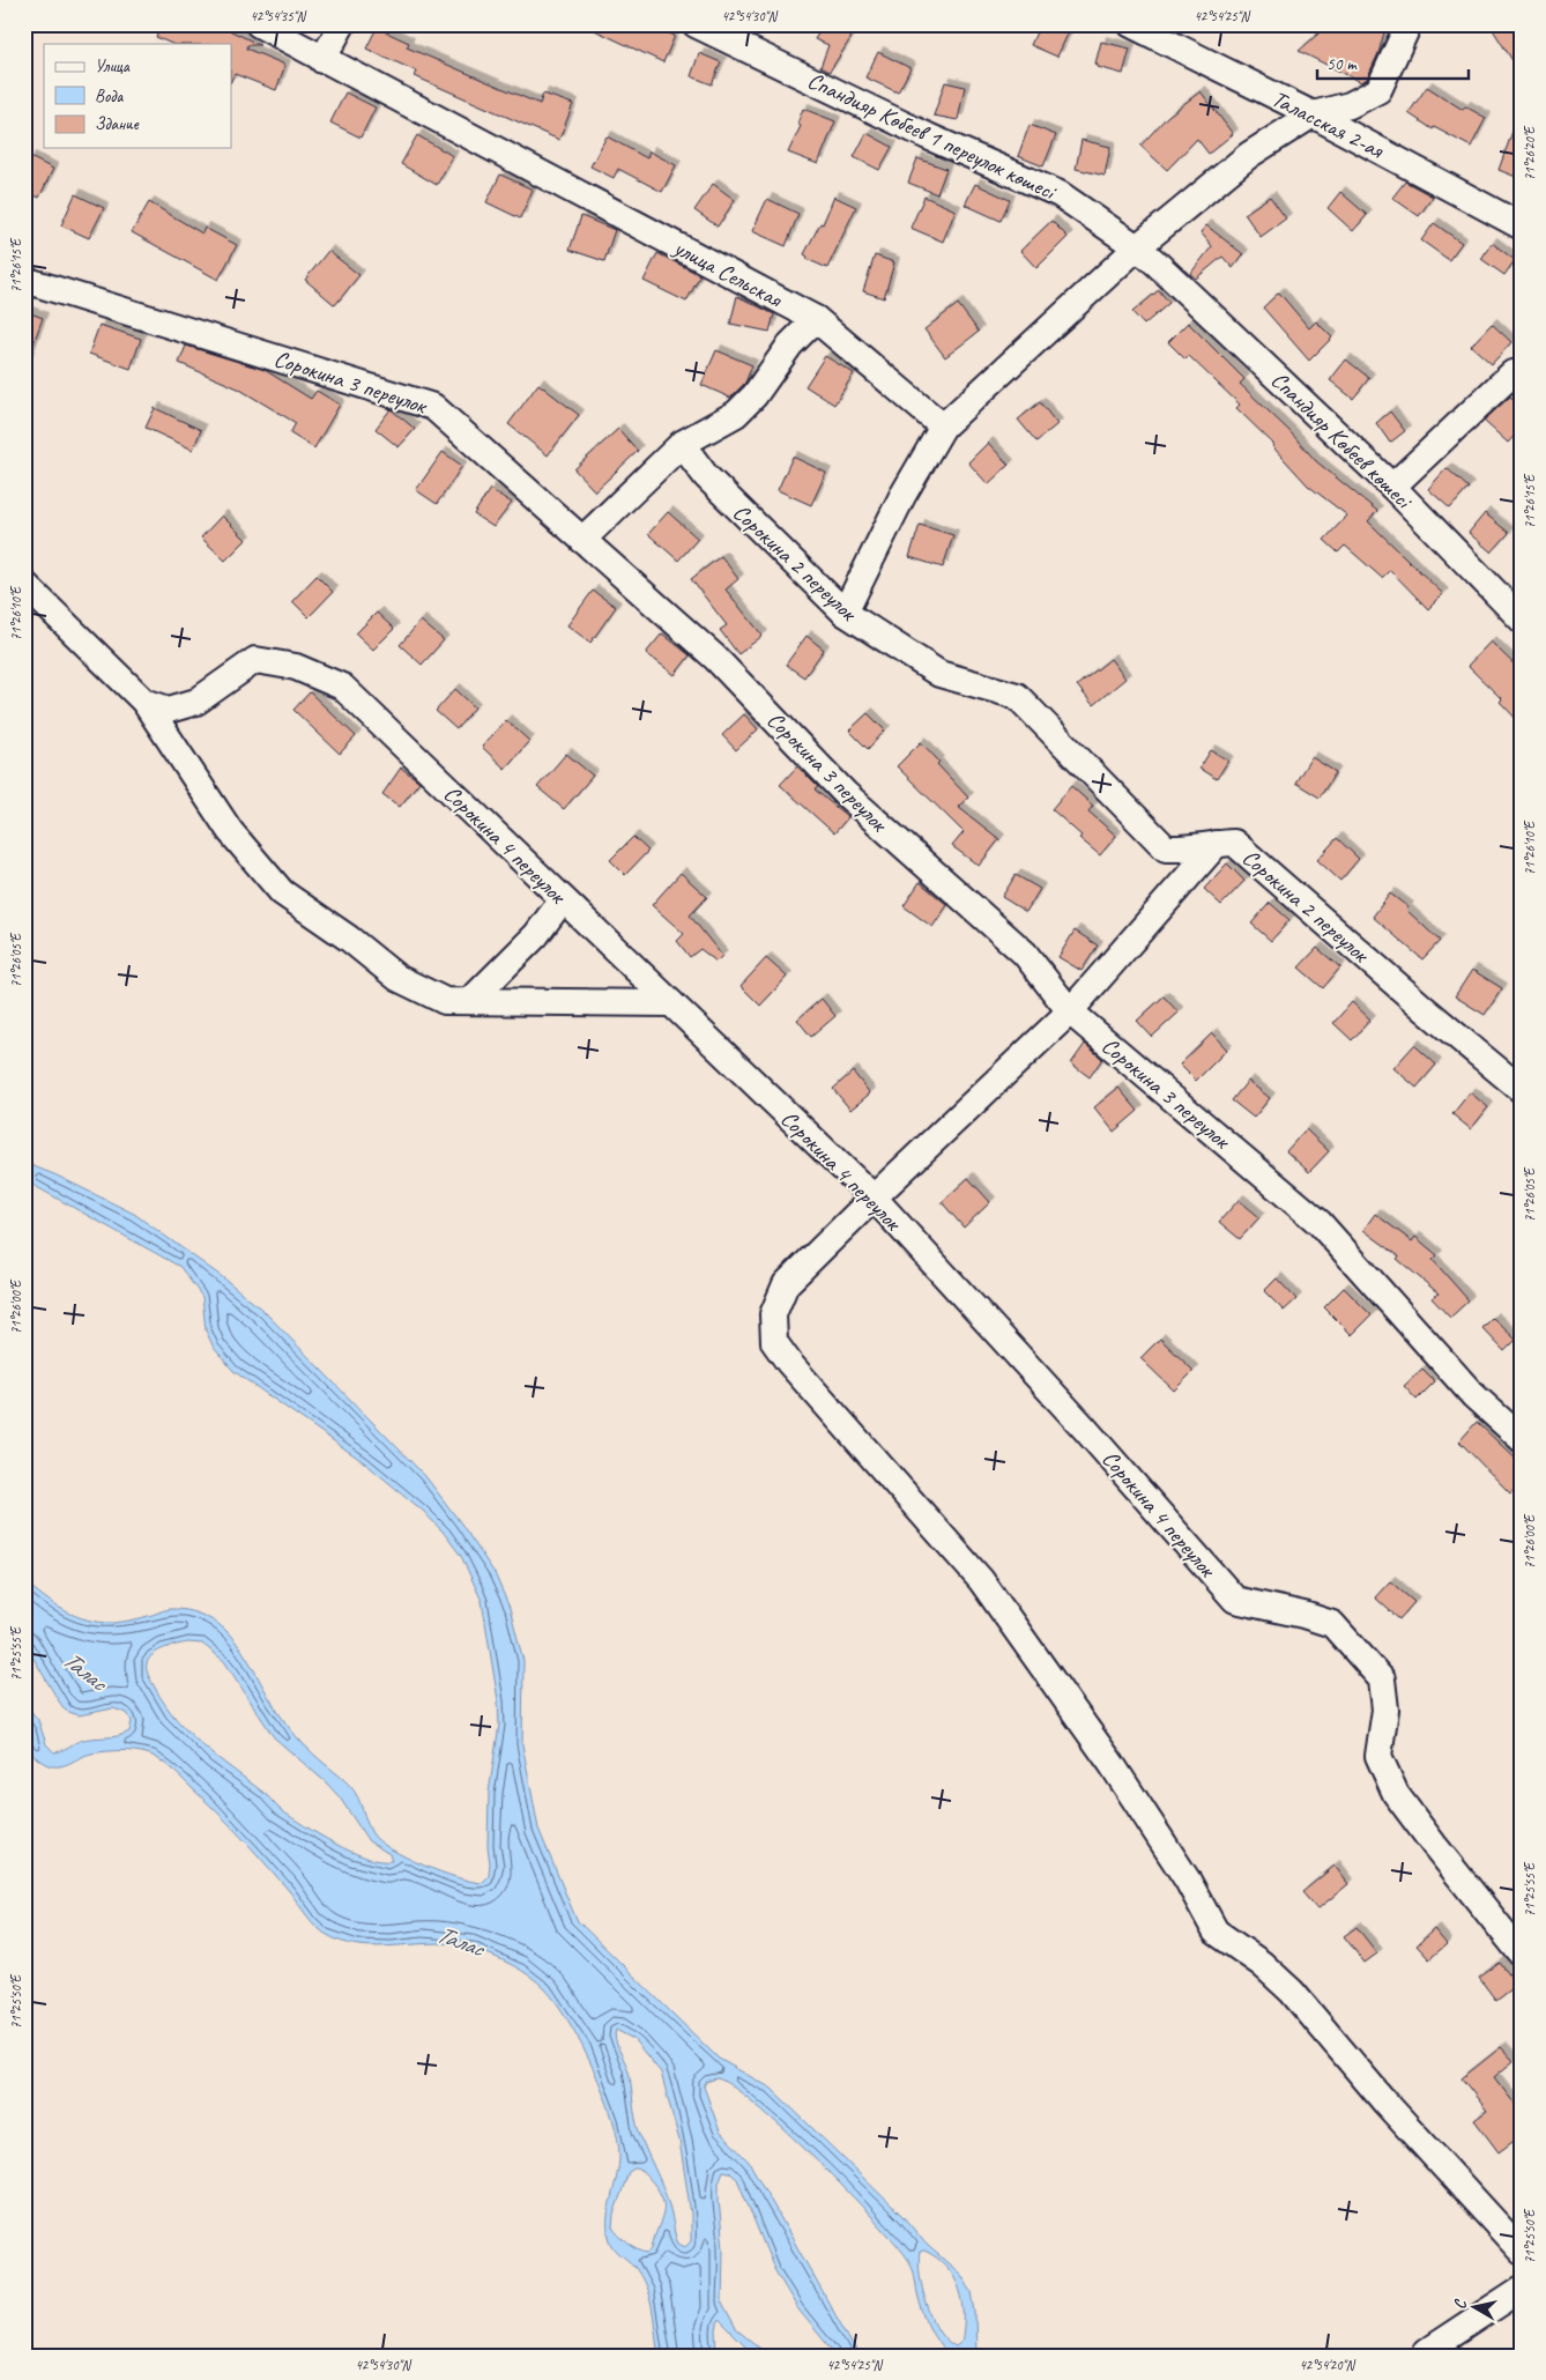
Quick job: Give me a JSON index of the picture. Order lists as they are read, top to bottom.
{
  "streets": {
    "street": [
      "Таласская 2-ая",
      "Спандияр Көбеев 1 переулок көшесі",
      "улица Сельская",
      "Сорокина 3 переулок",
      "Спандияр Көбеев көшесі",
      "Сорокина 2 переулок",
      "Сорокина 4 переулок"
    ]
  },
  "crossings": [
    ["Спандияр Көбеев 1 переулок көшесі", "Спандияр Көбеев көшесі"]
  ],
  "water": ["Талас"],
  "legend": ["Улица", "Вода", "Здание"],
  "scale_bar": "50 m",
  "north": "left",
  "coordinates": [
    "42°54'35\"N",
    "42°54'30\"N",
    "42°54'25\"N",
    "71°26'20\"E",
    "71°26'15\"E",
    "71°26'10\"E",
    "71°26'05\"E",
    "71°26'00\"E",
    "71°25'55\"E",
    "71°25'50\"E",
    "42°54'20\"N"
  ]
}
